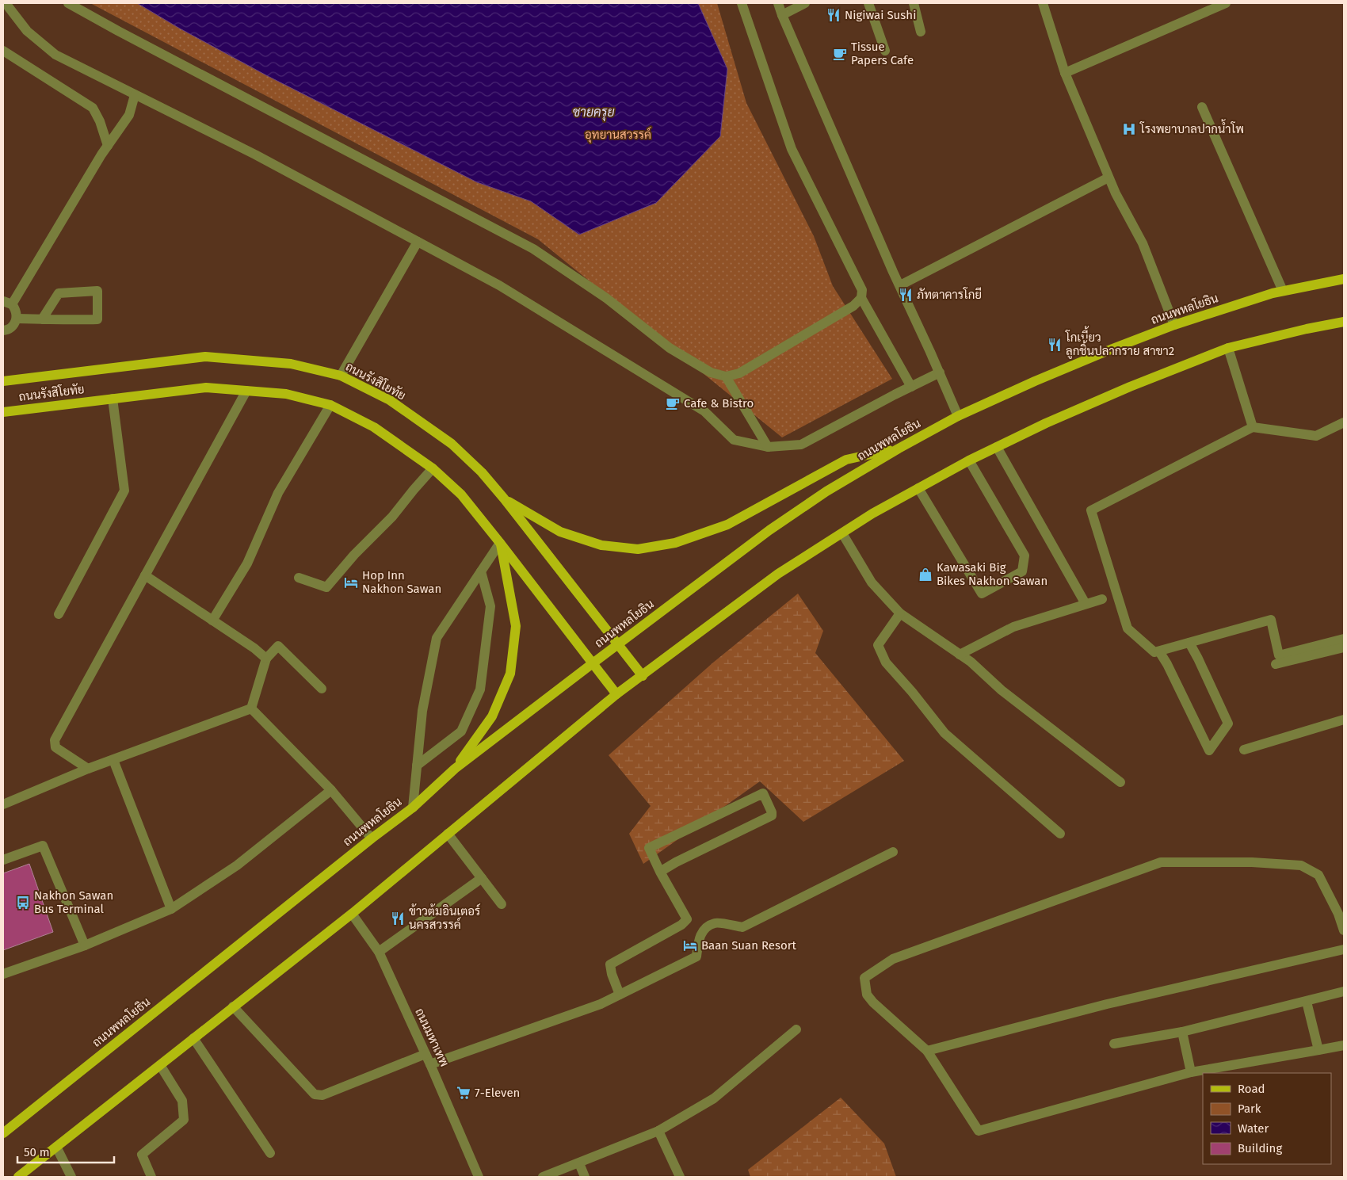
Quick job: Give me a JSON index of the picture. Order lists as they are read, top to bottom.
{
  "streets": {
    "main road": ["ถนนพหลโยธิน", "ถนนรังสิโยทัย"],
    "street": ["ถนนมหาเทพ"]
  },
  "crossings": [
    ["ถนนพหลโยธิน", "ถนนรังสิโยทัย"]
  ],
  "water": ["ชายครุย"],
  "parks": ["อุทยานสวรรค์"],
  "places": {
    "restaurant": [
      "Nigiwai Sushi",
      "ภัทตาคารโกยี",
      "โกเนี้ยว ลูกชิ้นปลากราย สาขา2",
      "ข้าวต้มอินเตอร์ นครสวรรค์"
    ],
    "cafe": ["Tissue Papers Cafe", "Cafe & Bistro"],
    "hospital": ["โรงพยาบาลปากน้ำโพ"],
    "shop": ["Kawasaki Big Bikes Nakhon Sawan"],
    "hotel": ["Hop Inn Nakhon Sawan", "Baan Suan Resort"],
    "bus stop": ["Nakhon Sawan Bus Terminal"],
    "supermarket": ["7-Eleven"]
  },
  "legend": [
    "Road",
    "Park",
    "Water",
    "Building"
  ],
  "scale_bar": "50 m"
}
